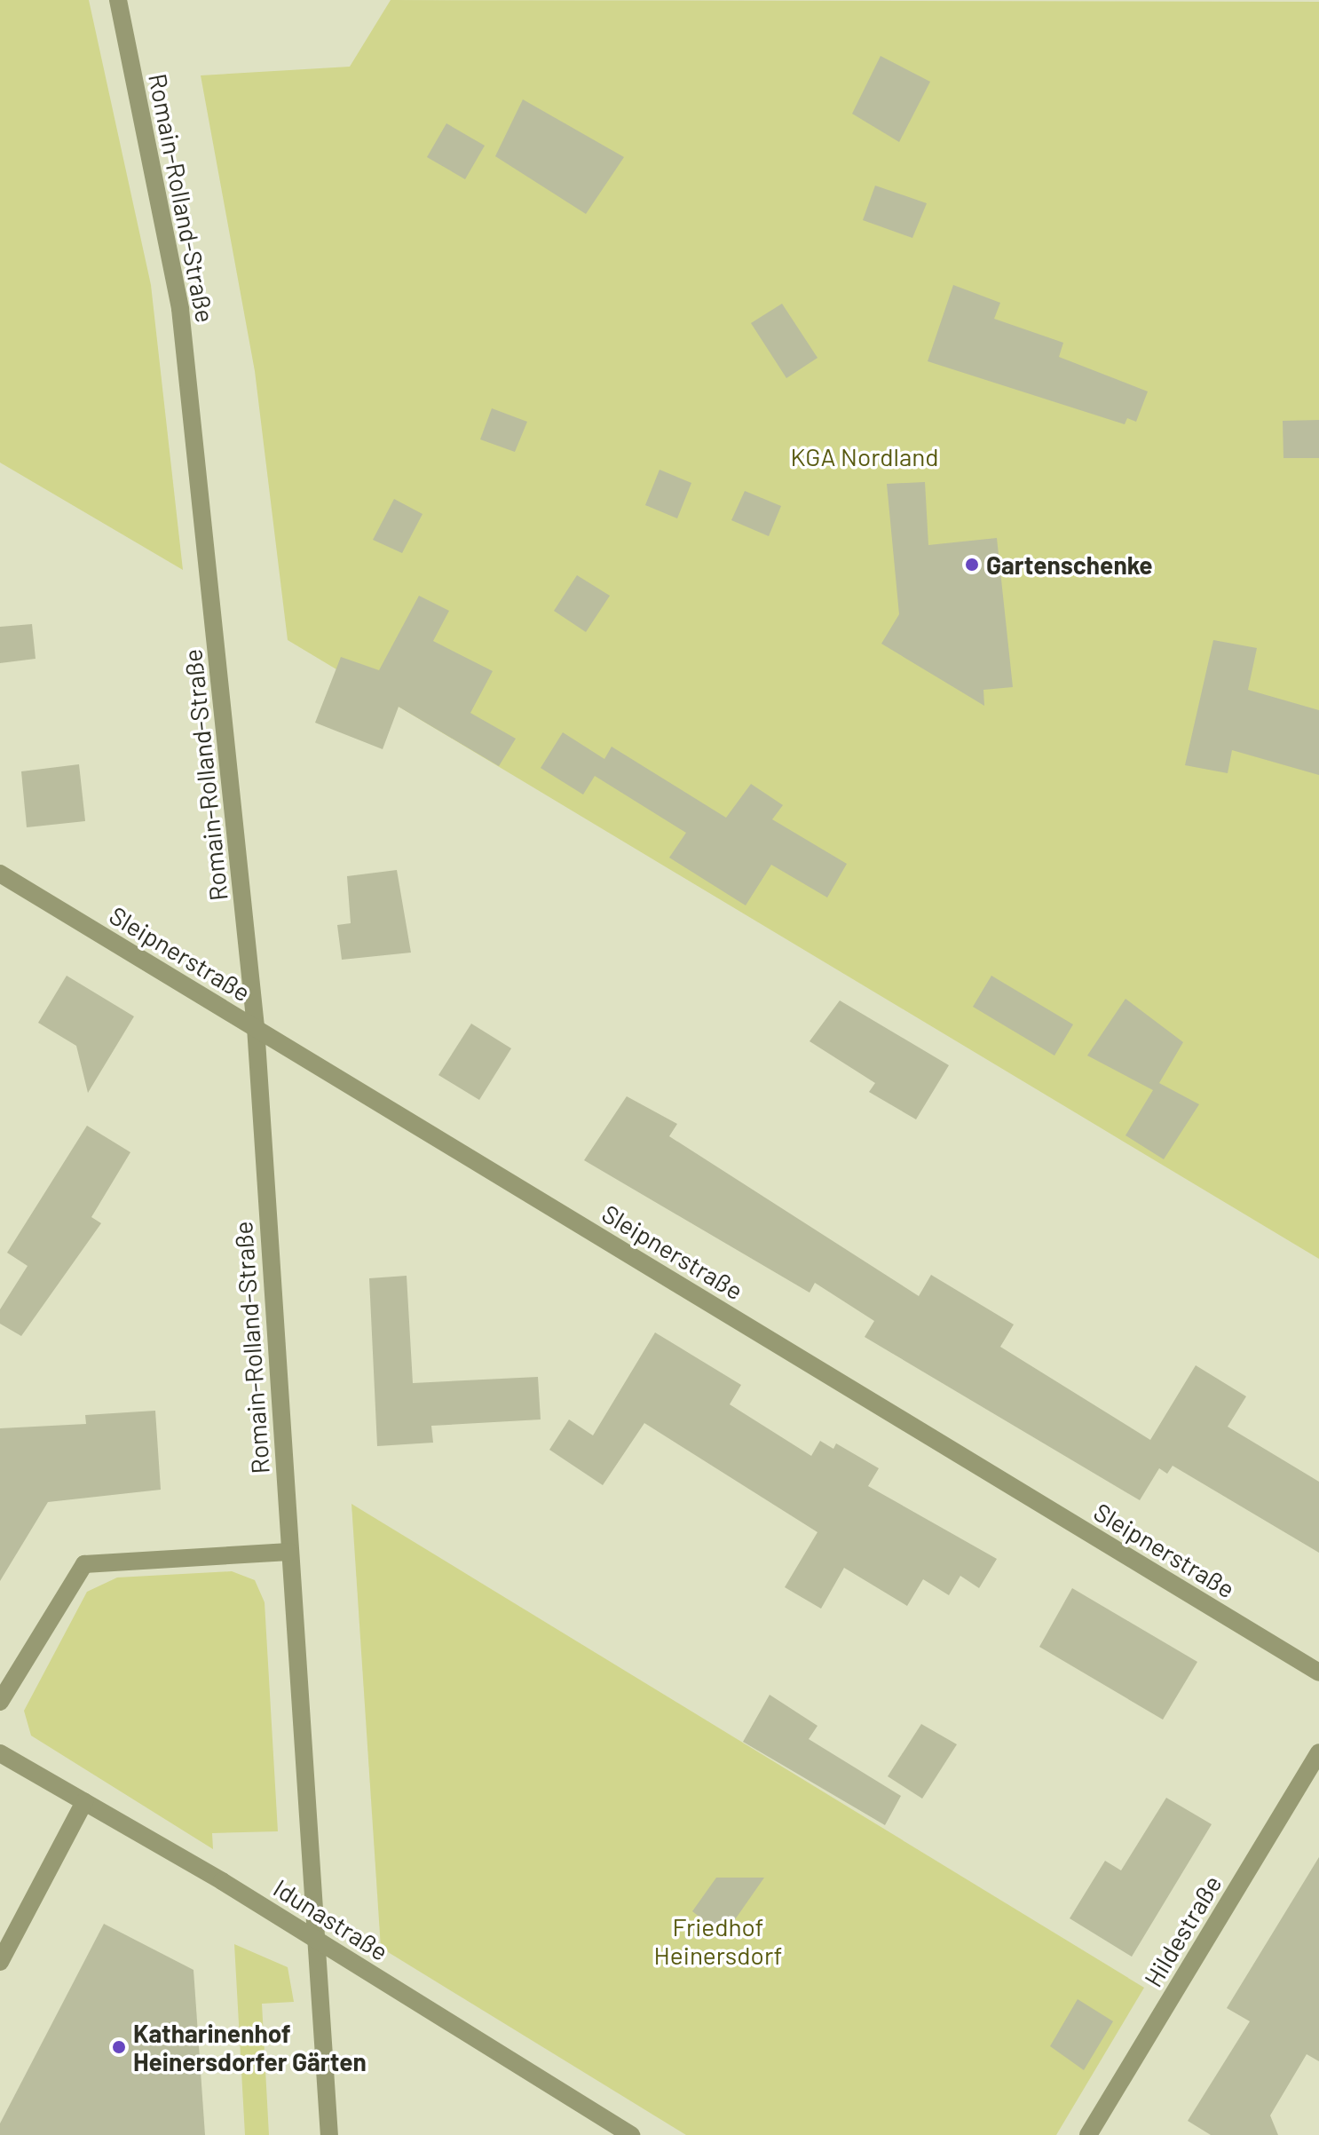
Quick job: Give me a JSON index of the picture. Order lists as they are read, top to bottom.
{
  "streets": {
    "street": [
      "Romain-Rolland-Straße",
      "Sleipnerstraße",
      "Idunastraße",
      "Hildestraße"
    ]
  },
  "crossings": [
    ["Romain-Rolland-Straße", "Sleipnerstraße"],
    ["Romain-Rolland-Straße", "Idunastraße"]
  ],
  "parks": ["KGA Nordland", "Friedhof Heinersdorf"],
  "places": ["Gartenschenke", "Katharinenhof Heinersdorfer Gärten"]
}
